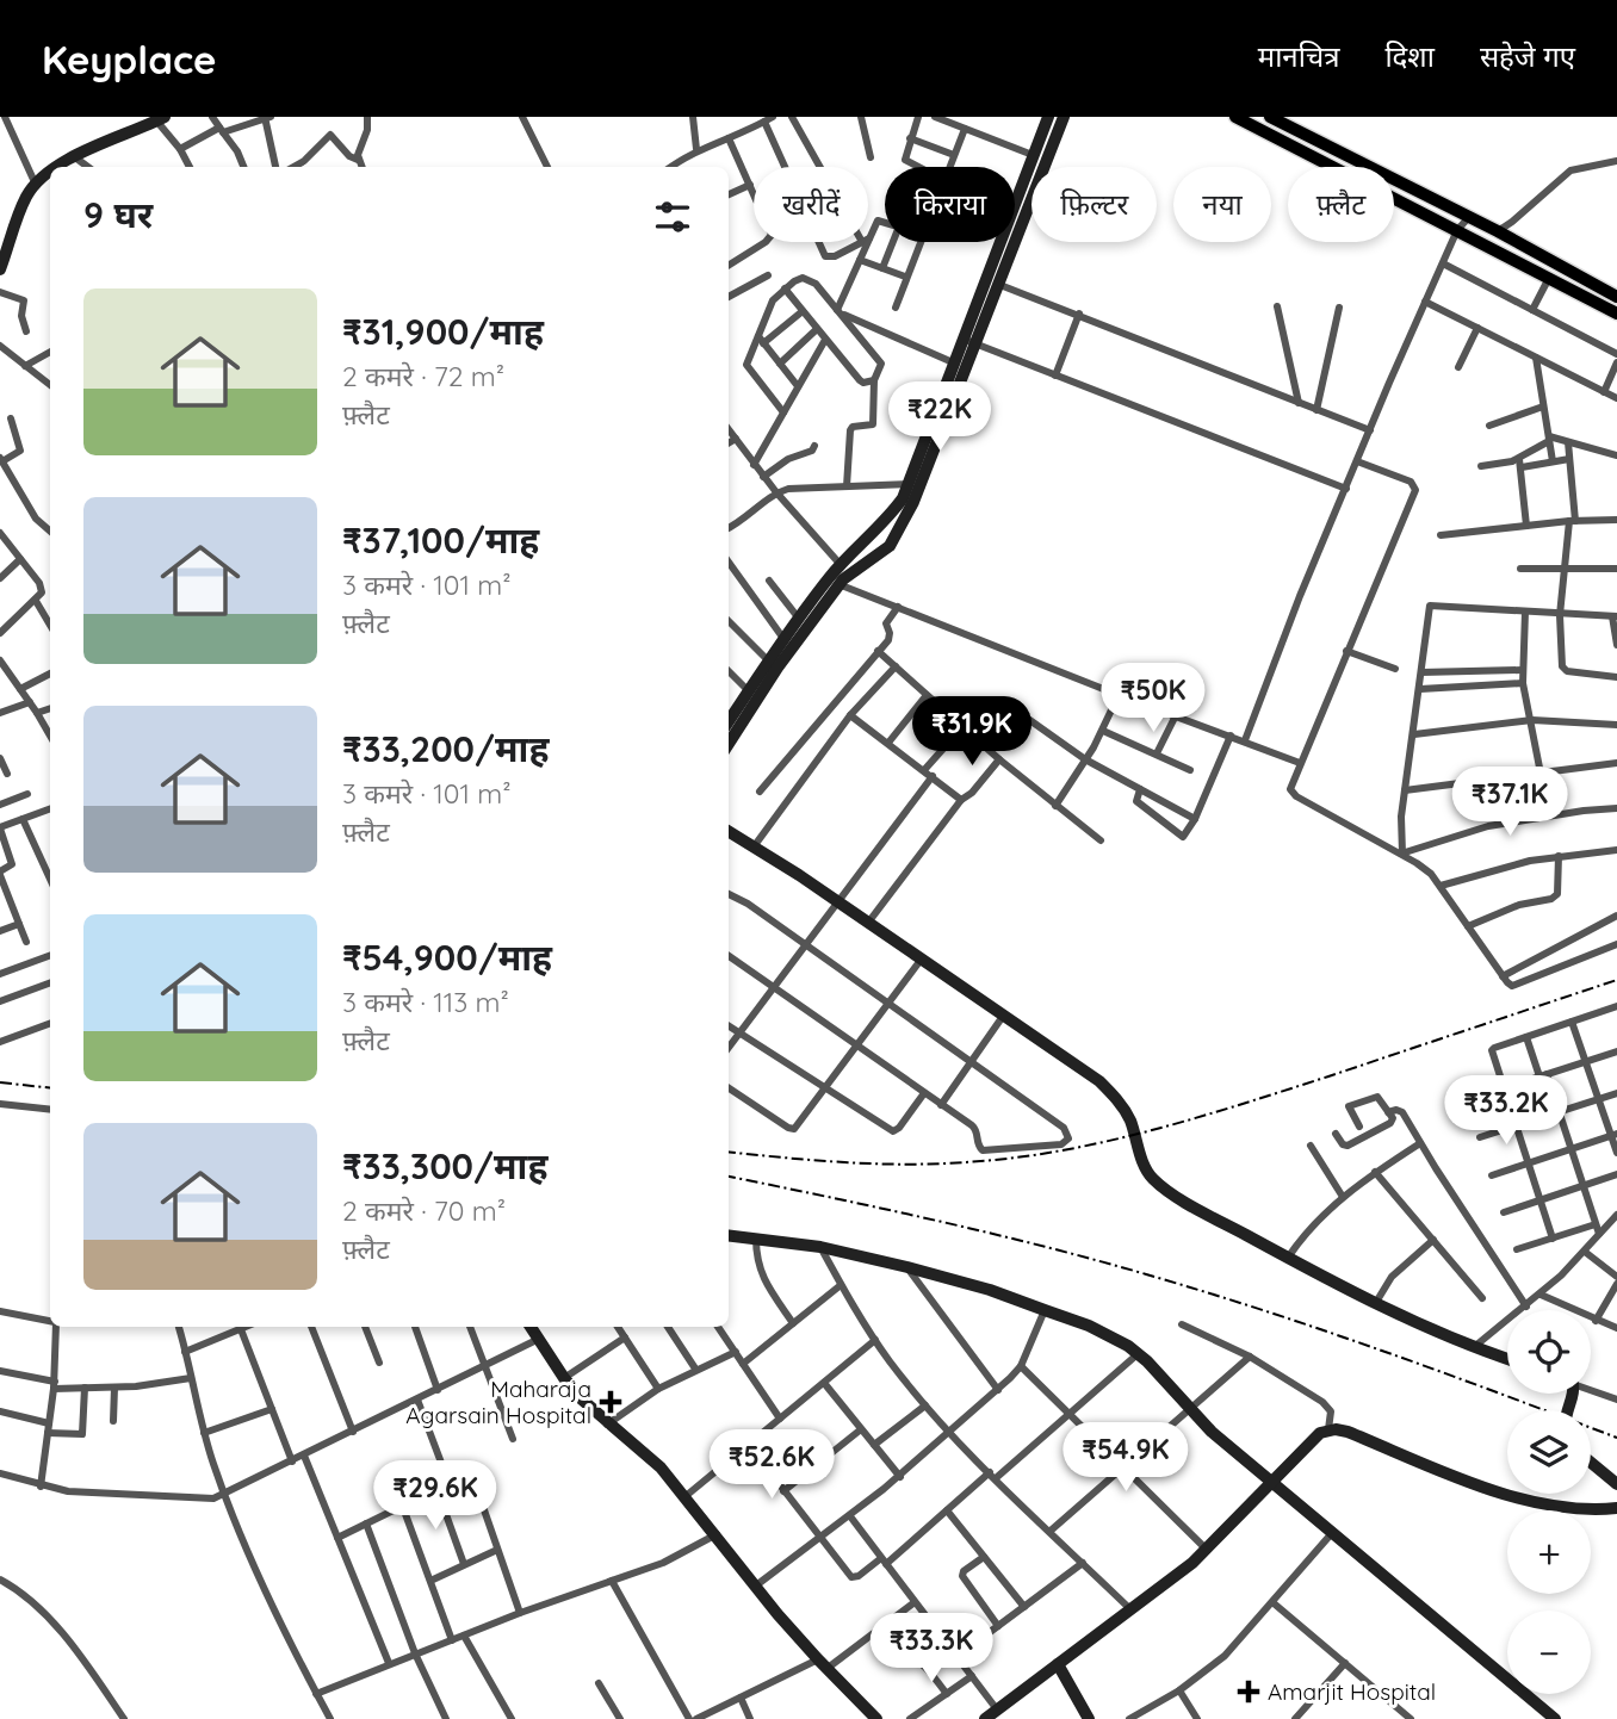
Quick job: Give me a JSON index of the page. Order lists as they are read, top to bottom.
{
  "places": {
    "health": ["Maharaja Agarsain Hospital", "Amarjit Hospital"]
  },
  "page": {
    "header": "Keyplace",
    "nav": ["मानचित्र", "दिशा", "सहेजे गए"],
    "chip": [
      "खरीदें",
      "किराया",
      "फ़िल्टर",
      "नया",
      "फ़्लैट"
    ],
    "heading": "9 घर",
    "list": [
      {
        "name": "₹31,900/माह",
        "note": "2 कमरे · 72 m² · फ़्लैट"
      },
      {
        "name": "₹37,100/माह",
        "note": "3 कमरे · 101 m² · फ़्लैट"
      },
      {
        "name": "₹33,200/माह",
        "note": "3 कमरे · 101 m² · फ़्लैट"
      },
      {
        "name": "₹54,900/माह",
        "note": "3 कमरे · 113 m² · फ़्लैट"
      },
      {
        "name": "₹33,300/माह",
        "note": "2 कमरे · 70 m² · फ़्लैट"
      }
    ],
    "price": [
      "₹22K",
      "₹50K",
      "₹31.9K",
      "₹37.1K",
      "₹33.2K",
      "₹54.9K",
      "₹52.6K",
      "₹29.6K",
      "₹33.3K"
    ],
    "map_buttons": ["+", "−"]
  }
}
